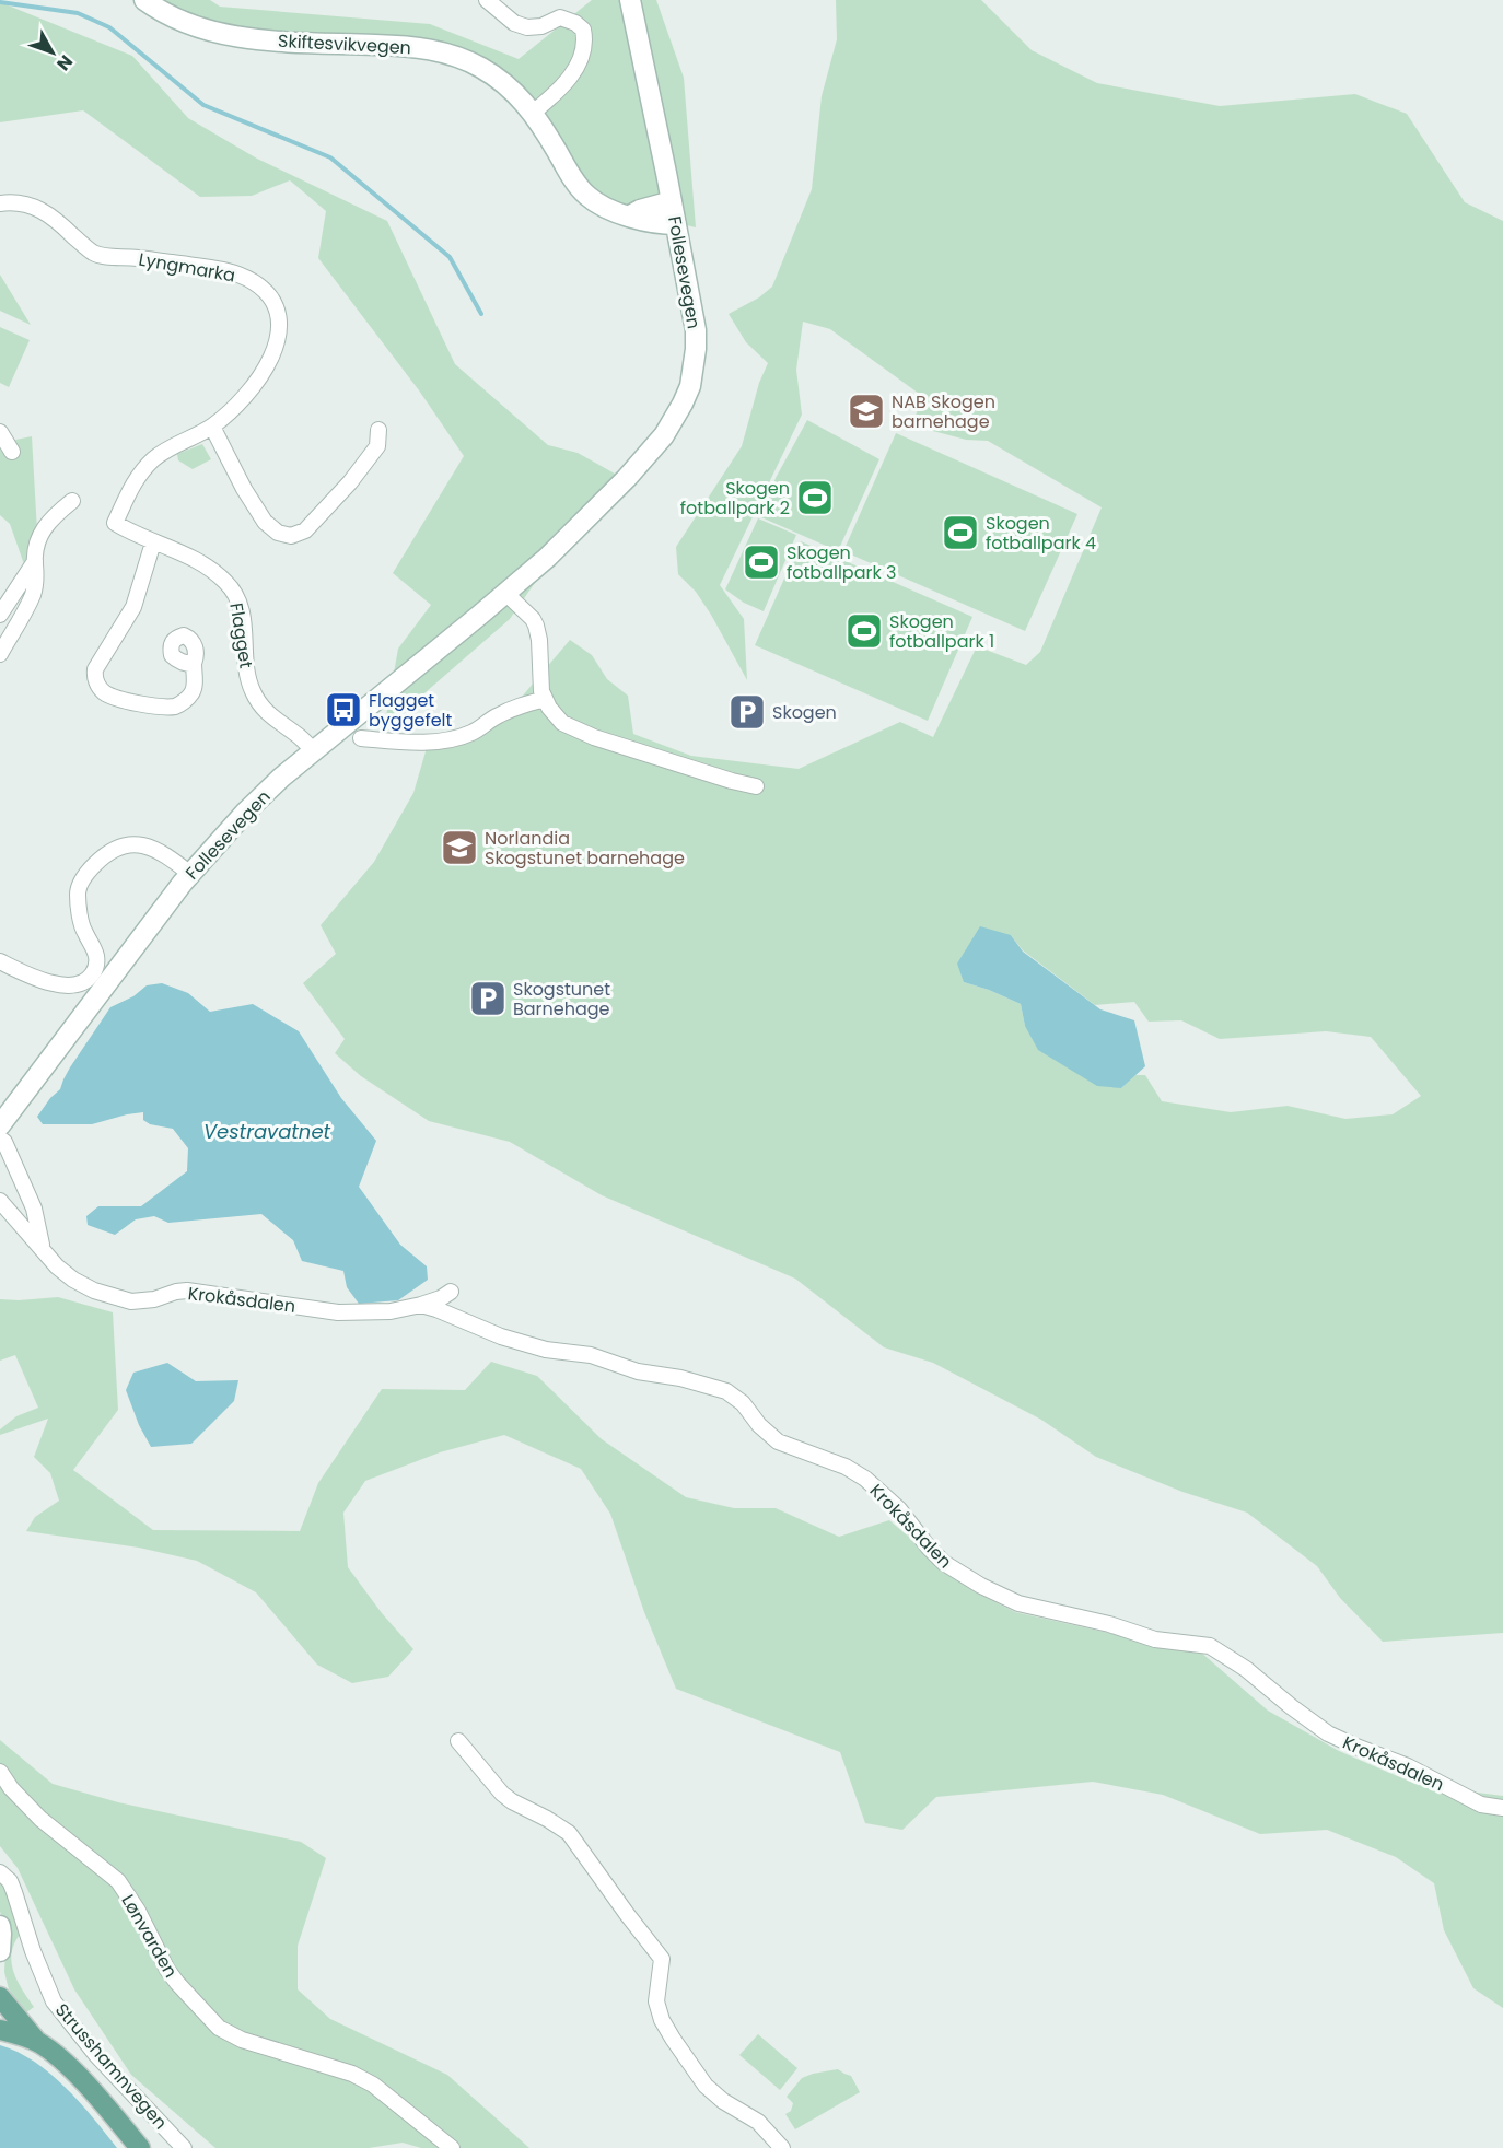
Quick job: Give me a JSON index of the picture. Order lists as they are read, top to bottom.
{
  "streets": {
    "main road": ["Skiftesvikvegen", "Follesevegen"],
    "street": [
      "Lyngmarka",
      "Flagget",
      "Krokåsdalen",
      "Lønvarden",
      "Strusshamnvegen"
    ]
  },
  "crossings": [
    ["Skiftesvikvegen", "Follesevegen"],
    ["Lyngmarka", "Flagget"],
    ["Follesevegen", "Flagget"]
  ],
  "water": ["Vestravatnet"],
  "places": {
    "school or university": ["NAB Skogen barnehage", "Norlandia Skogstunet barnehage"],
    "sports": [
      "Skogen fotballpark 2",
      "Skogen fotballpark 4",
      "Skogen fotballpark 3",
      "Skogen fotballpark 1"
    ],
    "bus stop": ["Flagget byggefelt"],
    "parking": ["Skogen", "Skogstunet Barnehage"]
  },
  "north": "bottom right"
}
